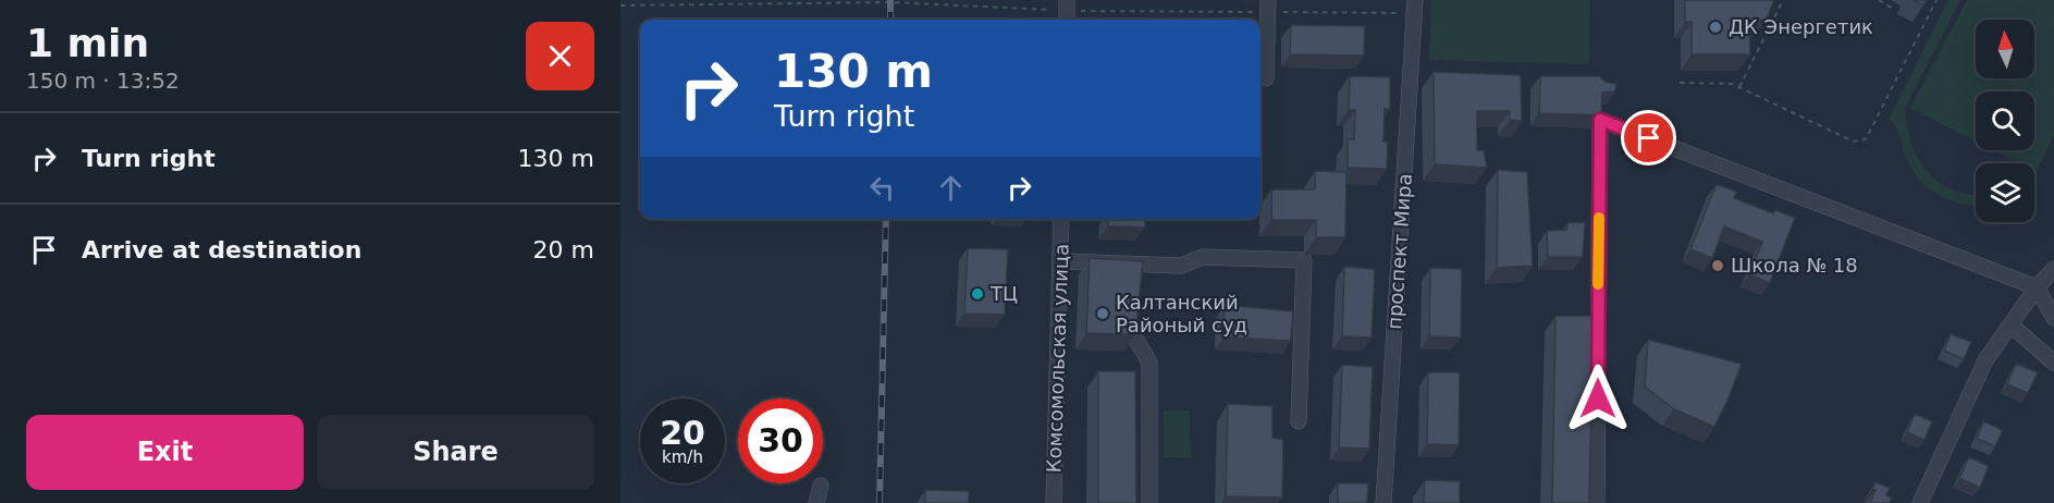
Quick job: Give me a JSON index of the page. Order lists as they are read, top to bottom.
{
  "streets": {
    "street": ["проспект Мира", "Комсомольская улица"]
  },
  "places": [
    "ДК Энергетик",
    "Школа № 18",
    "ТЦ",
    "Калтанский Районый суд"
  ],
  "north": "top",
  "page": {
    "heading": ["1 min", "150 m · 13:52"],
    "turn": ["130 m", "Turn right"],
    "list": [
      {
        "name": "Turn right",
        "value": "130 m"
      },
      {
        "name": "Arrive at destination",
        "value": "20 m"
      }
    ],
    "speed": "20 km/h",
    "limit": "30",
    "buttons": ["Exit", "Share"]
  }
}
